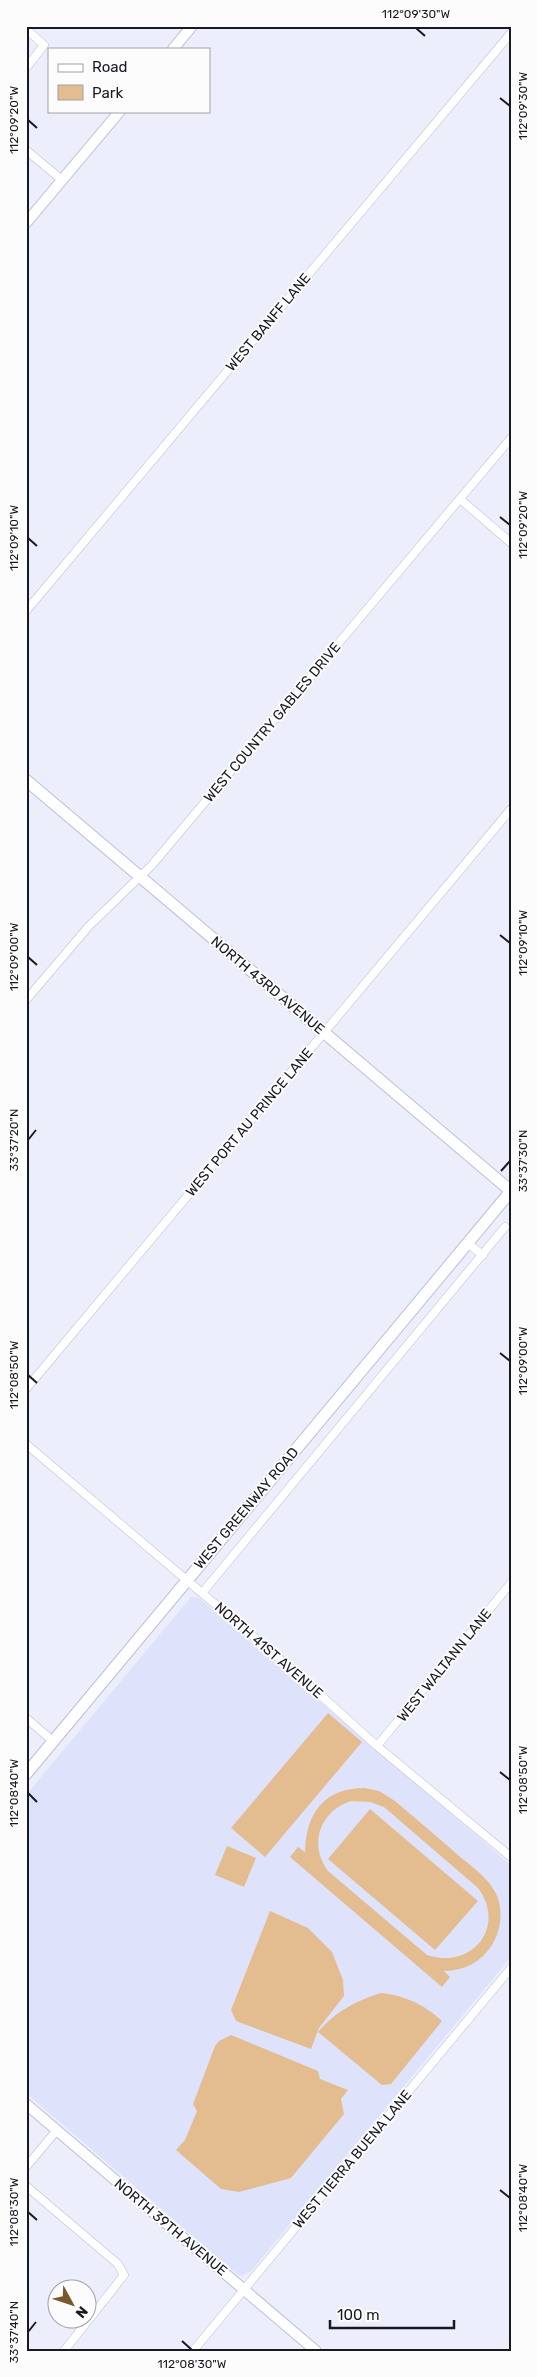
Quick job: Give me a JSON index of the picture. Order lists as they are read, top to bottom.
{
  "streets": {
    "main road": ["NORTH 43RD AVENUE", "WEST GREENWAY ROAD"],
    "street": [
      "WEST BANFF LANE",
      "WEST COUNTRY GABLES DRIVE",
      "WEST PORT AU PRINCE LANE",
      "NORTH 41ST AVENUE",
      "WEST WALTANN LANE",
      "WEST TIERRA BUENA LANE",
      "NORTH 39TH AVENUE"
    ]
  },
  "crossings": [
    ["WEST COUNTRY GABLES DRIVE", "NORTH 43RD AVENUE"],
    ["NORTH 43RD AVENUE", "WEST PORT AU PRINCE LANE"],
    ["NORTH 43RD AVENUE", "WEST GREENWAY ROAD"],
    ["WEST GREENWAY ROAD", "NORTH 41ST AVENUE"],
    ["NORTH 41ST AVENUE", "WEST WALTANN LANE"],
    ["WEST TIERRA BUENA LANE", "NORTH 39TH AVENUE"]
  ],
  "legend": ["Road", "Park"],
  "scale_bar": "100 m",
  "north": "bottom right",
  "coordinates": [
    "112°09'30\"W",
    "112°09'20\"W",
    "112°09'10\"W",
    "112°09'00\"W",
    "33°37'20\"N",
    "33°37'30\"N",
    "112°08'50\"W",
    "112°08'40\"W",
    "112°08'30\"W",
    "33°37'40\"N"
  ]
}
